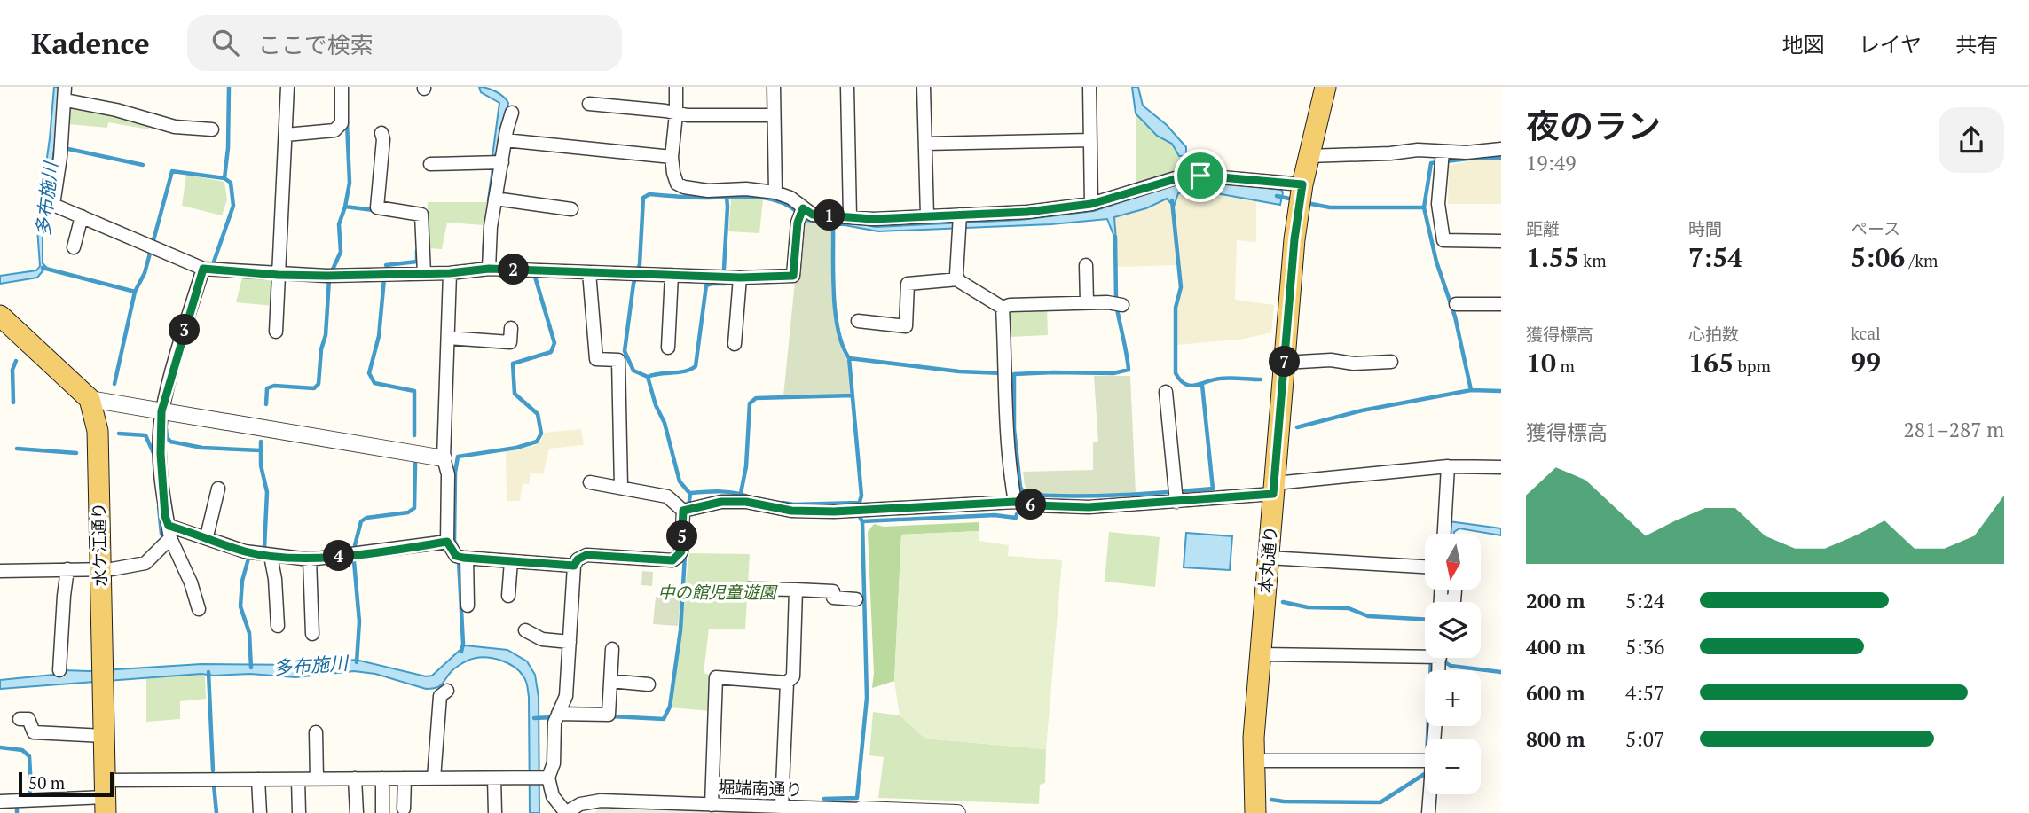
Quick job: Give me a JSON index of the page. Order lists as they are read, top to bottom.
{
  "streets": {
    "main road": ["水ケ江通り", "本丸通り"],
    "street": ["堀端南通り"]
  },
  "water": ["多布施川"],
  "parks": ["中の館児童遊園"],
  "scale_bar": "50 m",
  "north": "bottom",
  "page": {
    "header": "Kadence",
    "search": "ここで検索",
    "nav": ["地図", "レイヤ", "共有"],
    "heading": ["夜のラン", "19:49"],
    "stats": [
      ["距離", "1.55 km"],
      ["時間", "7:54"],
      ["ペース", "5:06 /km"],
      ["獲得標高", "10 m"],
      ["心拍数", "165 bpm"],
      ["kcal", "99"]
    ],
    "pins": [
      "1",
      "2",
      "3",
      "7",
      "6",
      "5",
      "4"
    ],
    "chart": ["獲得標高", "281–287 m"],
    "map_buttons": ["+", "−"],
    "list": [
      {
        "name": "200 m",
        "note": "5:24"
      },
      {
        "name": "400 m",
        "note": "5:36"
      },
      {
        "name": "600 m",
        "note": "4:57"
      },
      {
        "name": "800 m",
        "note": "5:07"
      }
    ],
    "scale": "50 m"
  }
}
